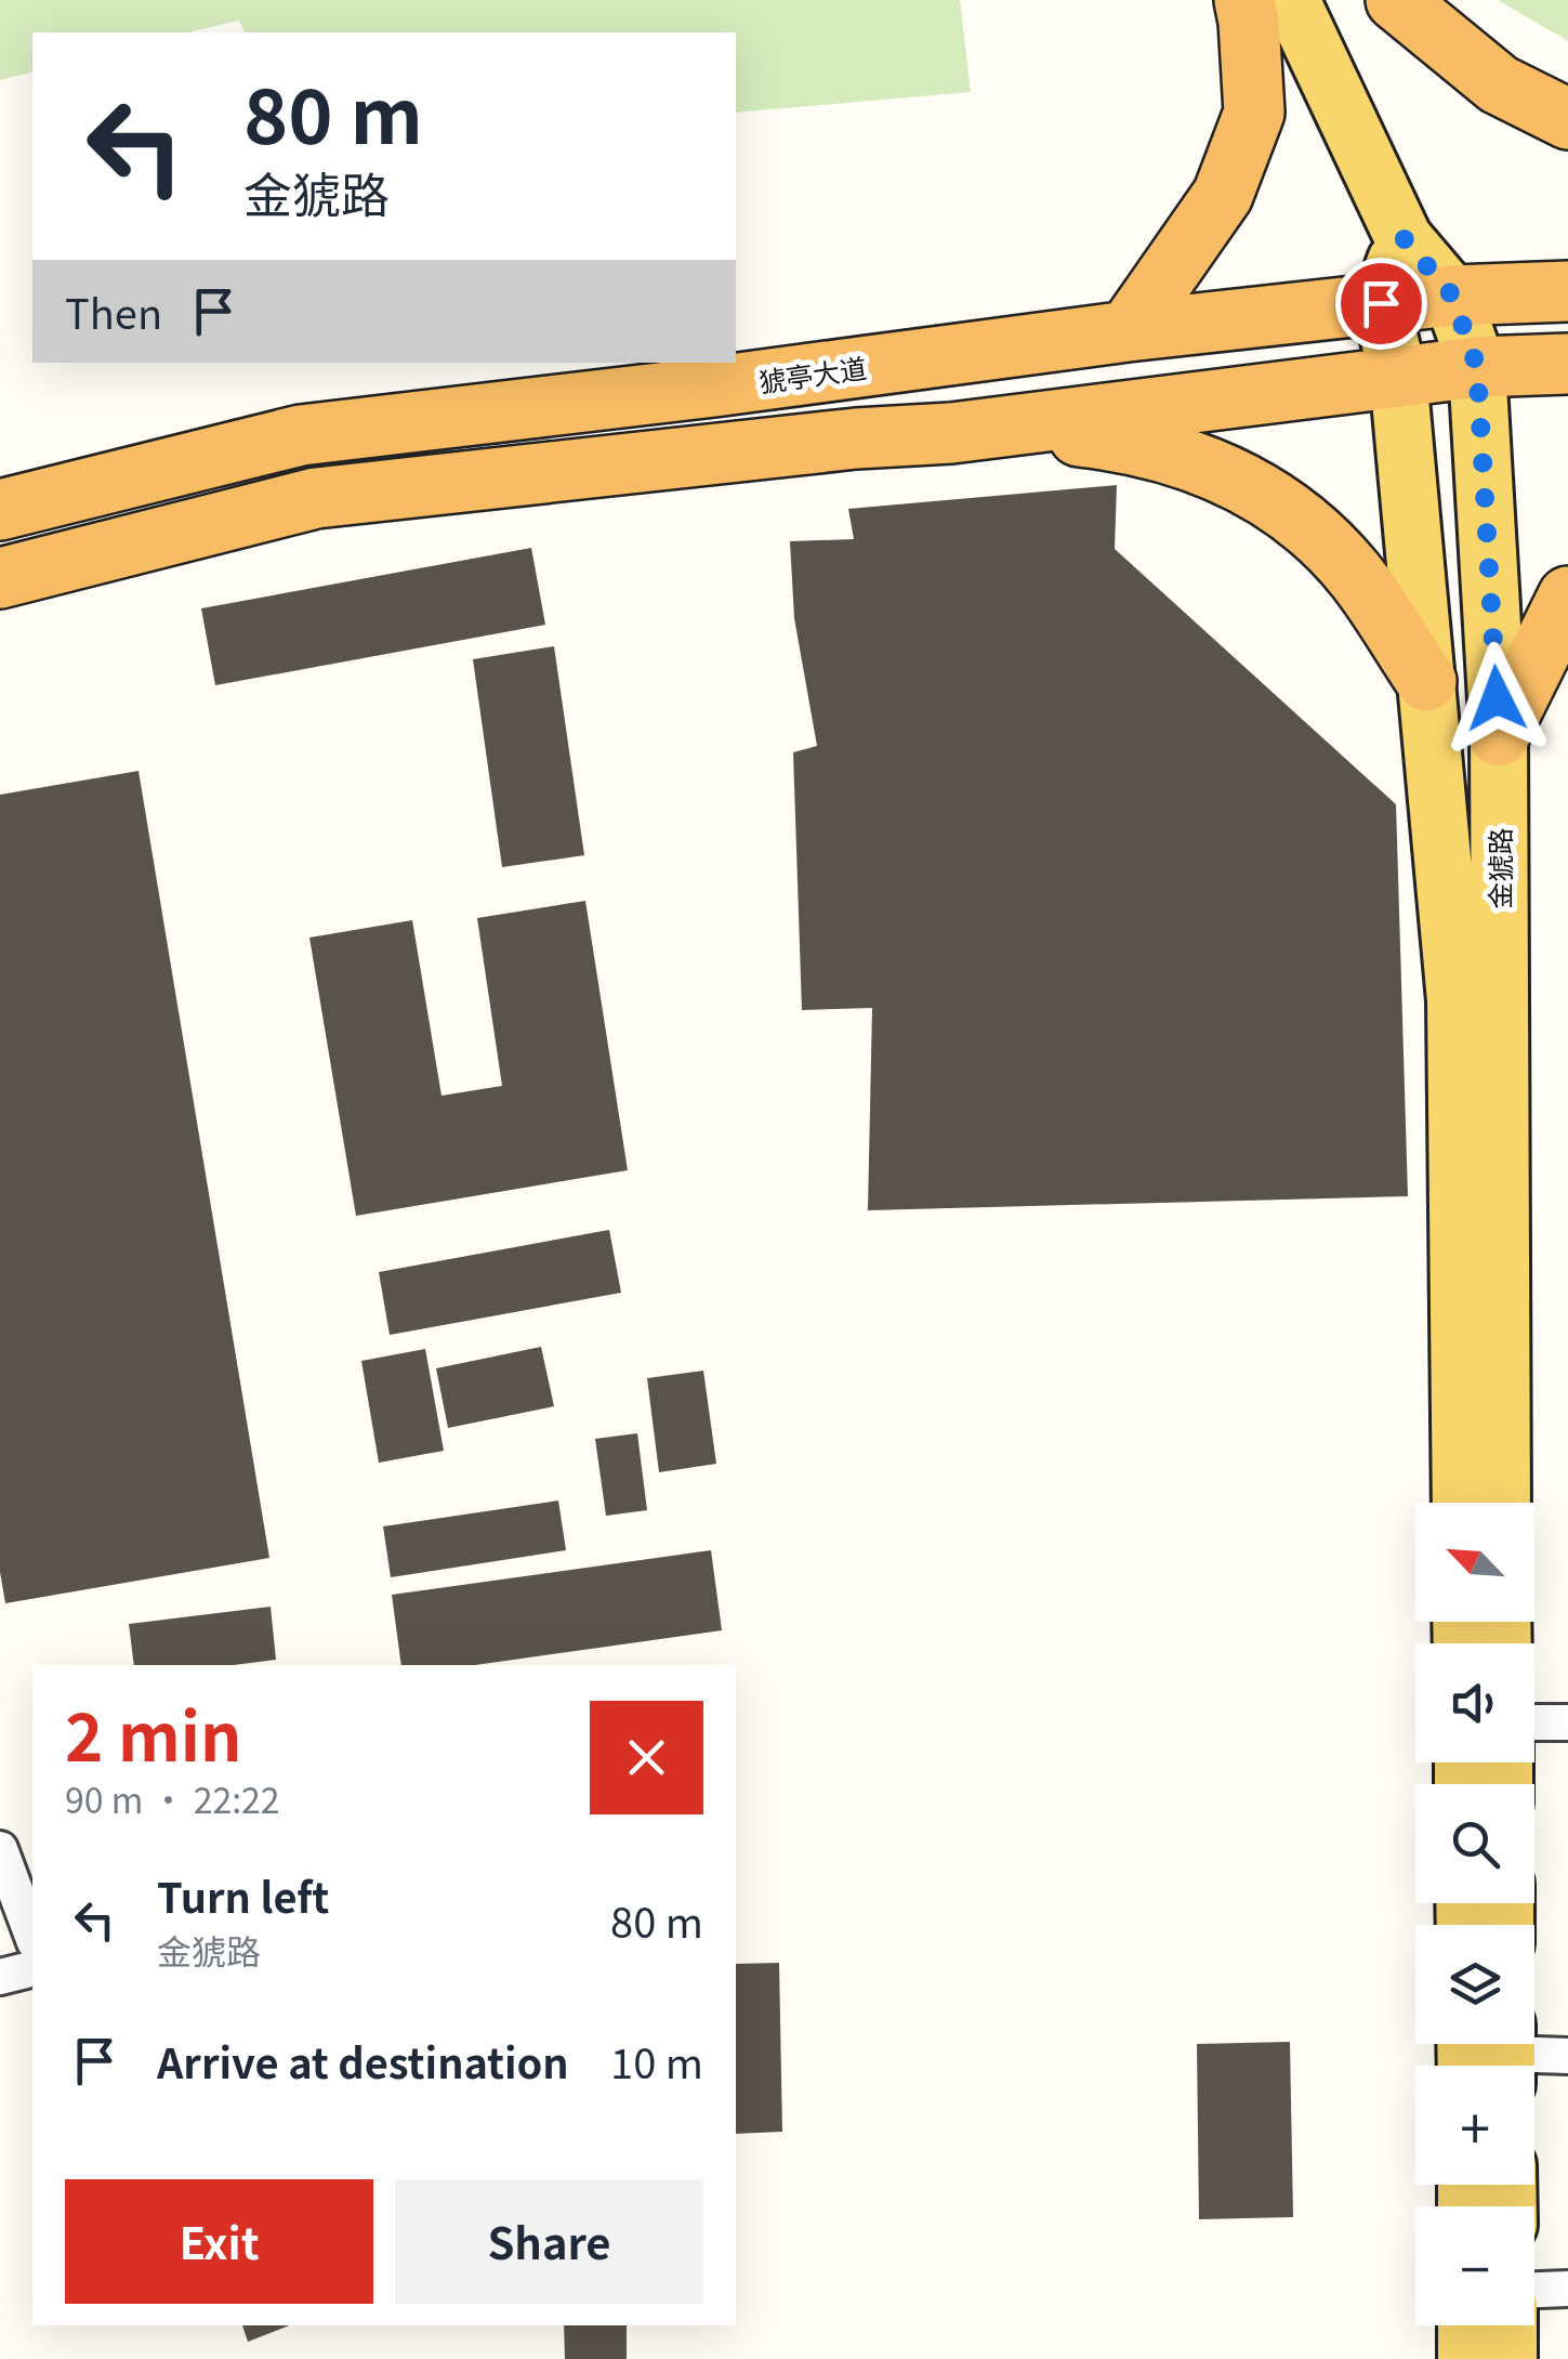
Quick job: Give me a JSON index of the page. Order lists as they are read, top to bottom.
{
  "streets": {
    "highway": ["猇亭大道"],
    "main road": ["金猇路"]
  },
  "crossings": [
    ["猇亭大道", "金猇路"]
  ],
  "north": "top left",
  "page": {
    "turn": ["80 m", "金猇路"],
    "then": "Then",
    "map_buttons": ["+", "−"],
    "heading": ["2 min", "90 m · 22:22"],
    "list": [
      {
        "name": "Turn left",
        "note": "金猇路",
        "value": "80 m"
      },
      {
        "name": "Arrive at destination",
        "value": "10 m"
      }
    ],
    "buttons": ["Exit", "Share"]
  }
}
